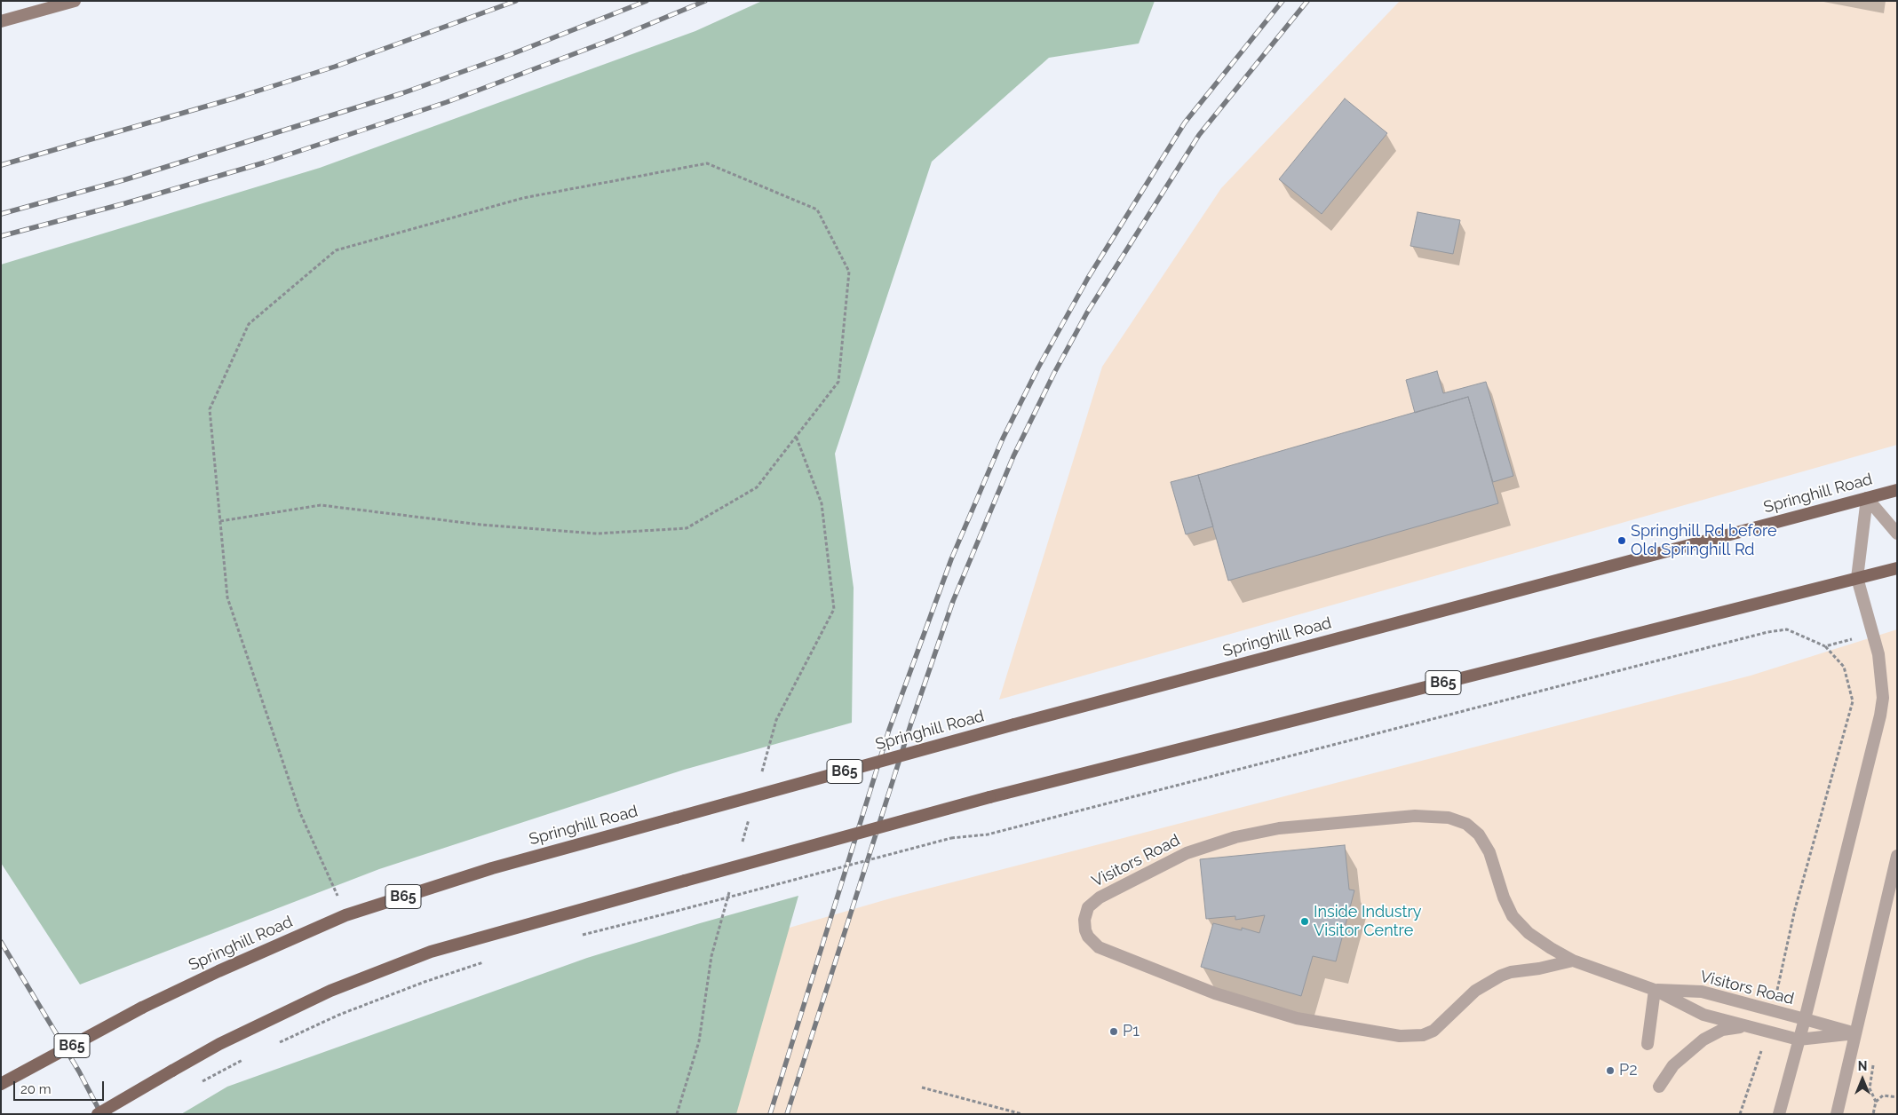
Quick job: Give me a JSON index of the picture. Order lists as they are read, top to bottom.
{
  "streets": {
    "main road": ["Springhill Road", "B65"],
    "street": ["Visitors Road"]
  },
  "places": [
    "Springhill Rd before Old Springhill Rd",
    "Inside Industry Visitor Centre",
    "P1",
    "P2"
  ],
  "scale_bar": "20 m",
  "north": "top"
}
